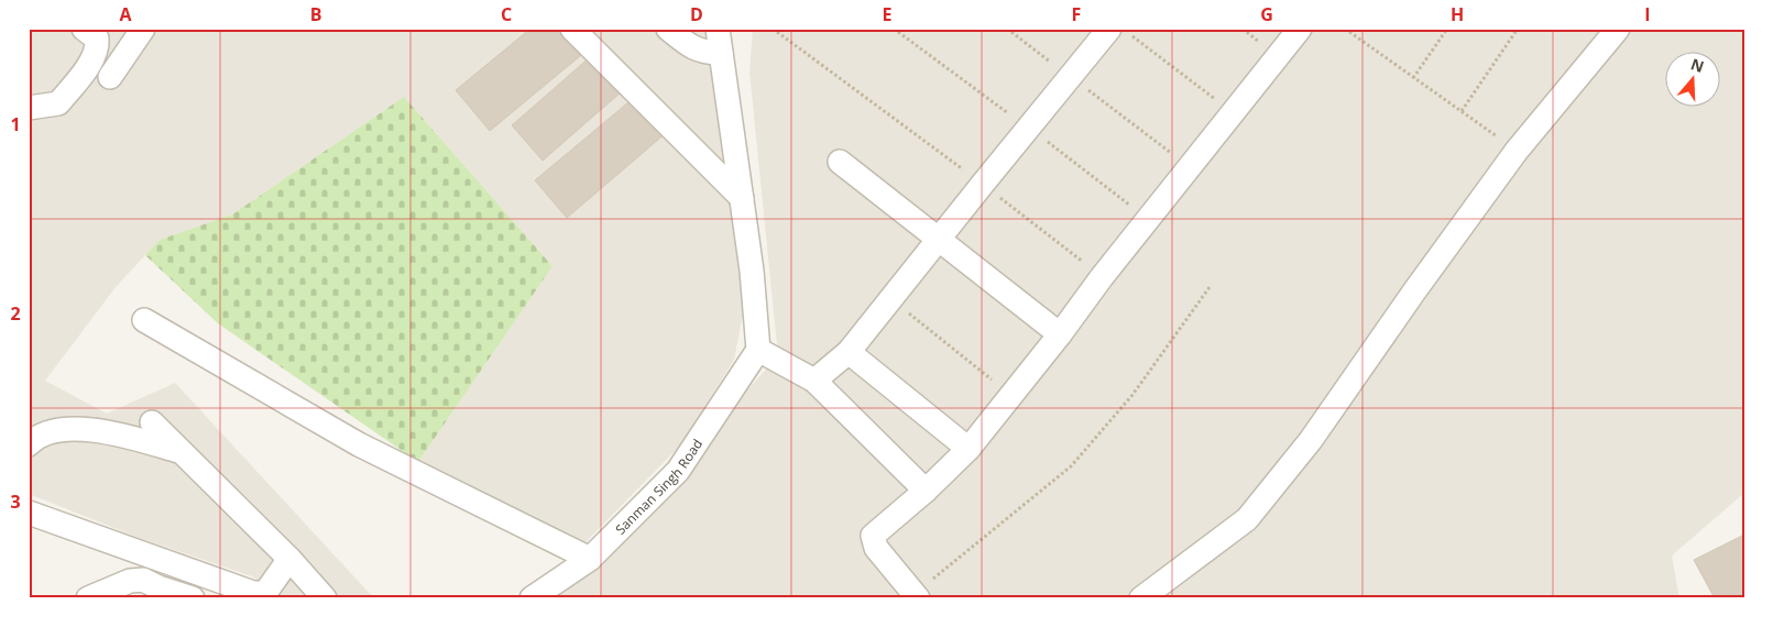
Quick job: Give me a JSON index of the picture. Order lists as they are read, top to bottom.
{
  "streets": {
    "street": ["Sanman Singh Road"]
  },
  "north": "top",
  "grid": {
    "columns": [
      "A",
      "B",
      "C",
      "D",
      "E",
      "F",
      "G",
      "H",
      "I"
    ],
    "rows": ["1", "2", "3"]
  }
}
